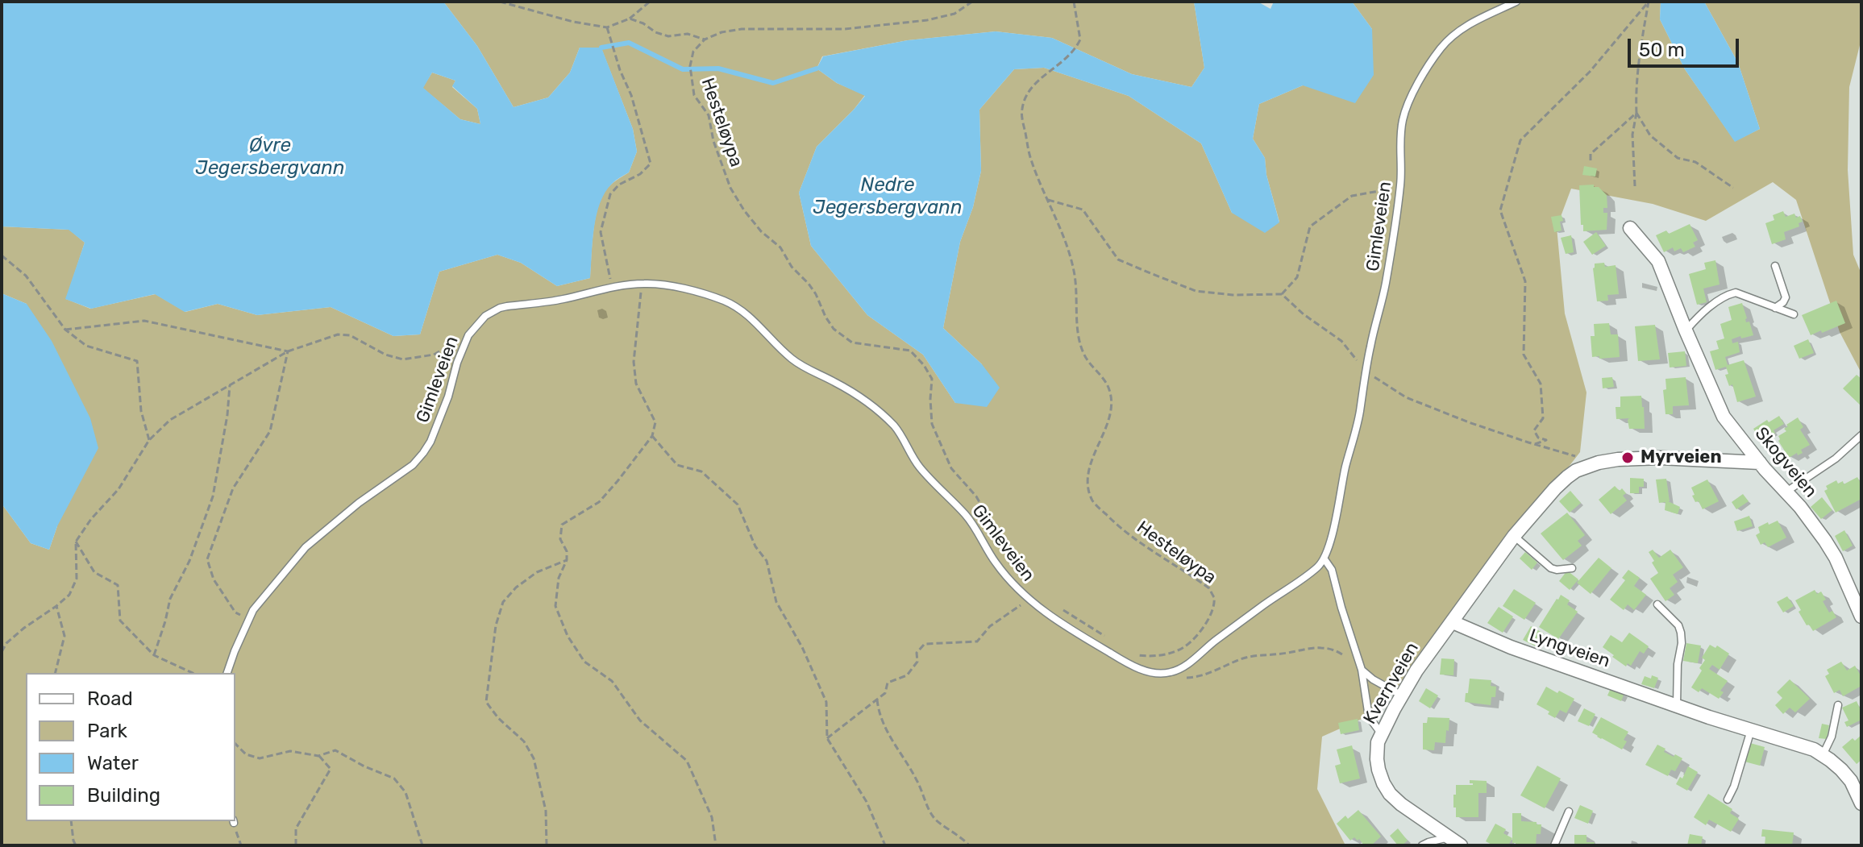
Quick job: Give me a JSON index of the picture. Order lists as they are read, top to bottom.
{
  "streets": {
    "street": ["Skogveien", "Lyngveien", "Kvernveien"],
    "lane": ["Gimleveien"],
    "path": ["Hesteløypa"]
  },
  "crossings": [
    ["Lyngveien", "Kvernveien"]
  ],
  "water": ["Øvre Jegersbergvann", "Nedre Jegersbergvann"],
  "places": ["Myrveien"],
  "legend": [
    "Road",
    "Park",
    "Water",
    "Building"
  ],
  "scale_bar": "50 m"
}
